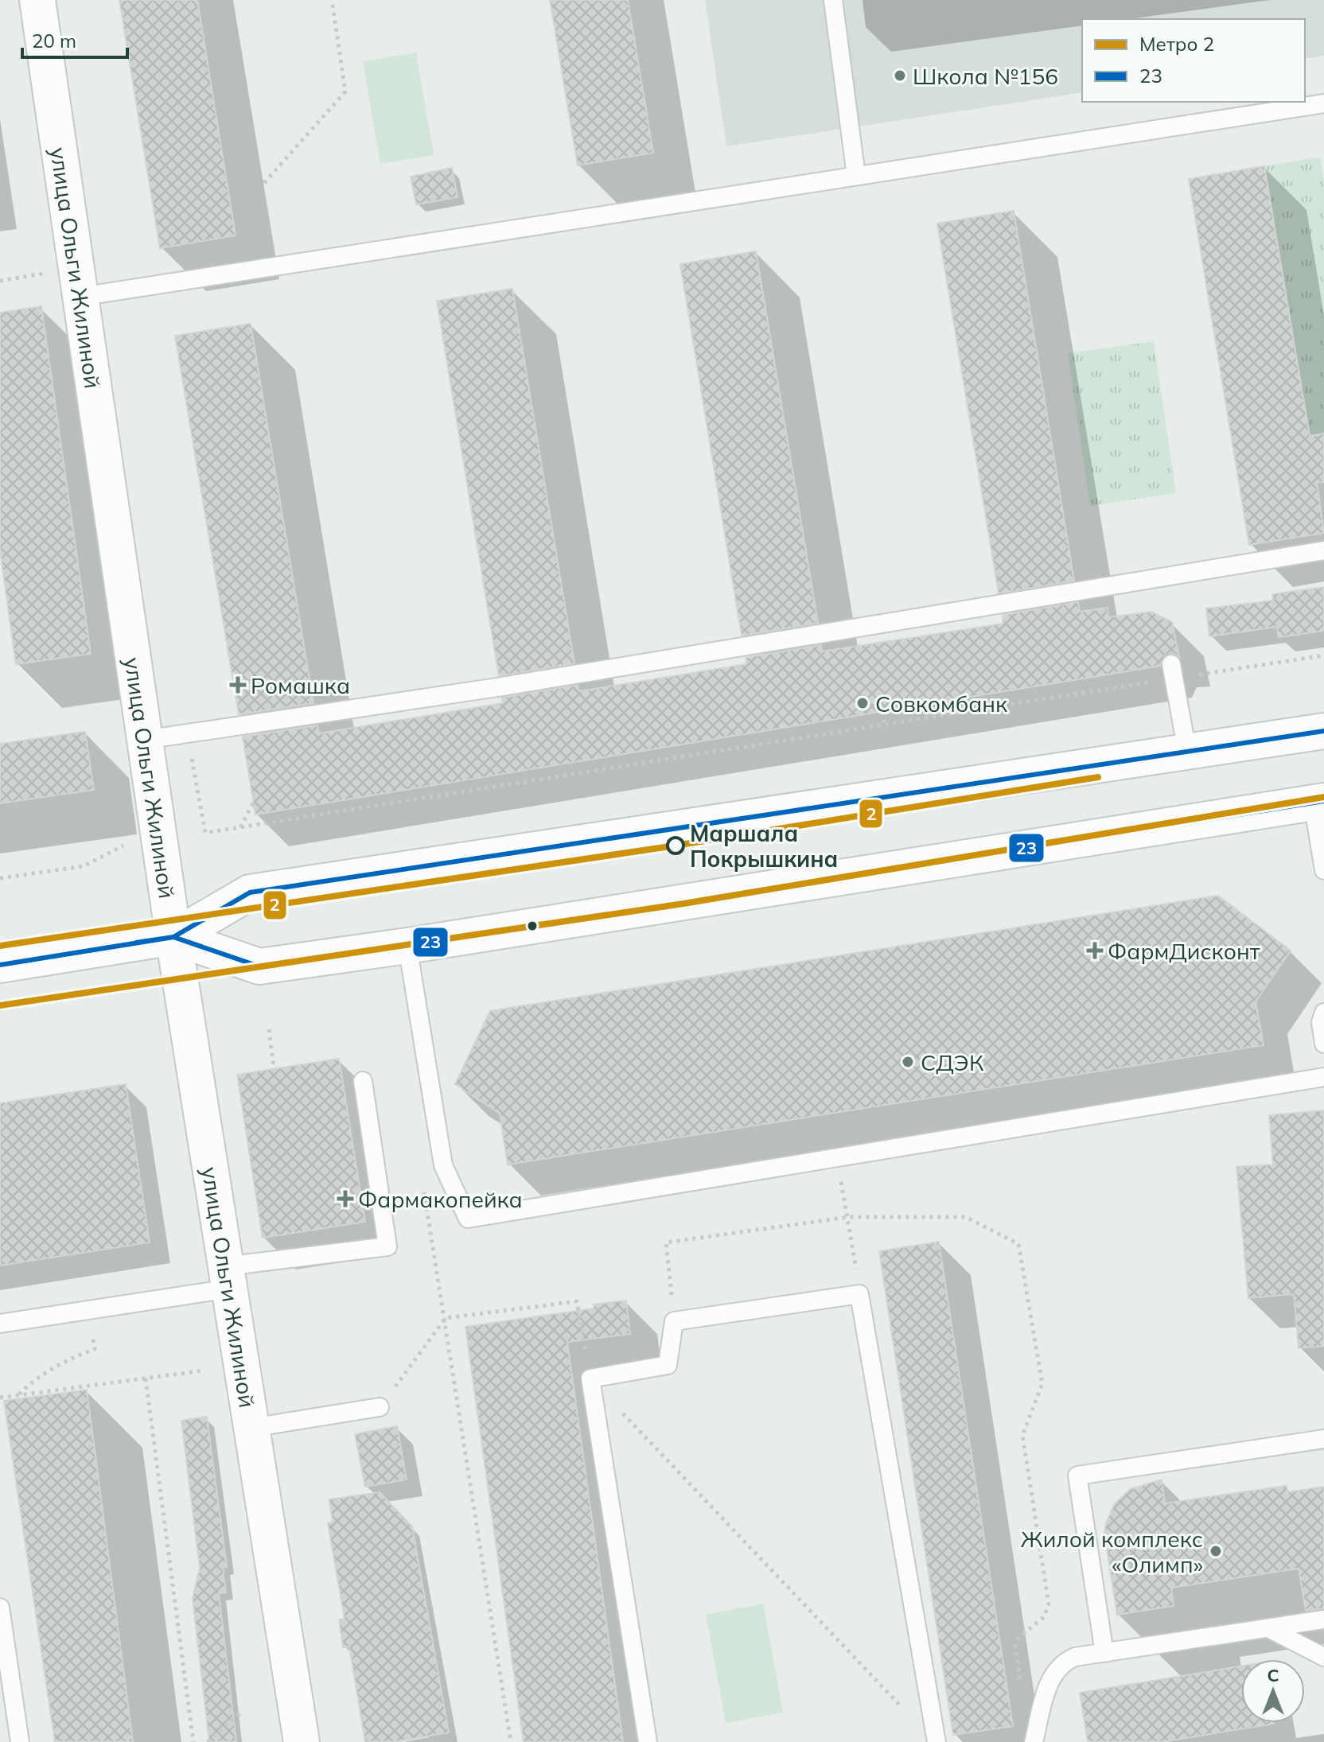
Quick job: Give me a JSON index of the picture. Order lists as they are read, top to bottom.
{
  "streets": {
    "main road": ["улица Ольги Жилиной"]
  },
  "places": {
    "other": [
      "Школа №156",
      "Совкомбанк",
      "Маршала Покрышкина",
      "СДЭК",
      "Жилой комплекс «Олимп»"
    ],
    "health": ["Ромашка", "ФармДисконт", "Фармакопейка"]
  },
  "lines": ["transit line 23", "metro line 2"],
  "legend": ["Метро 2", "23"],
  "scale_bar": "20 m",
  "north": "top"
}
